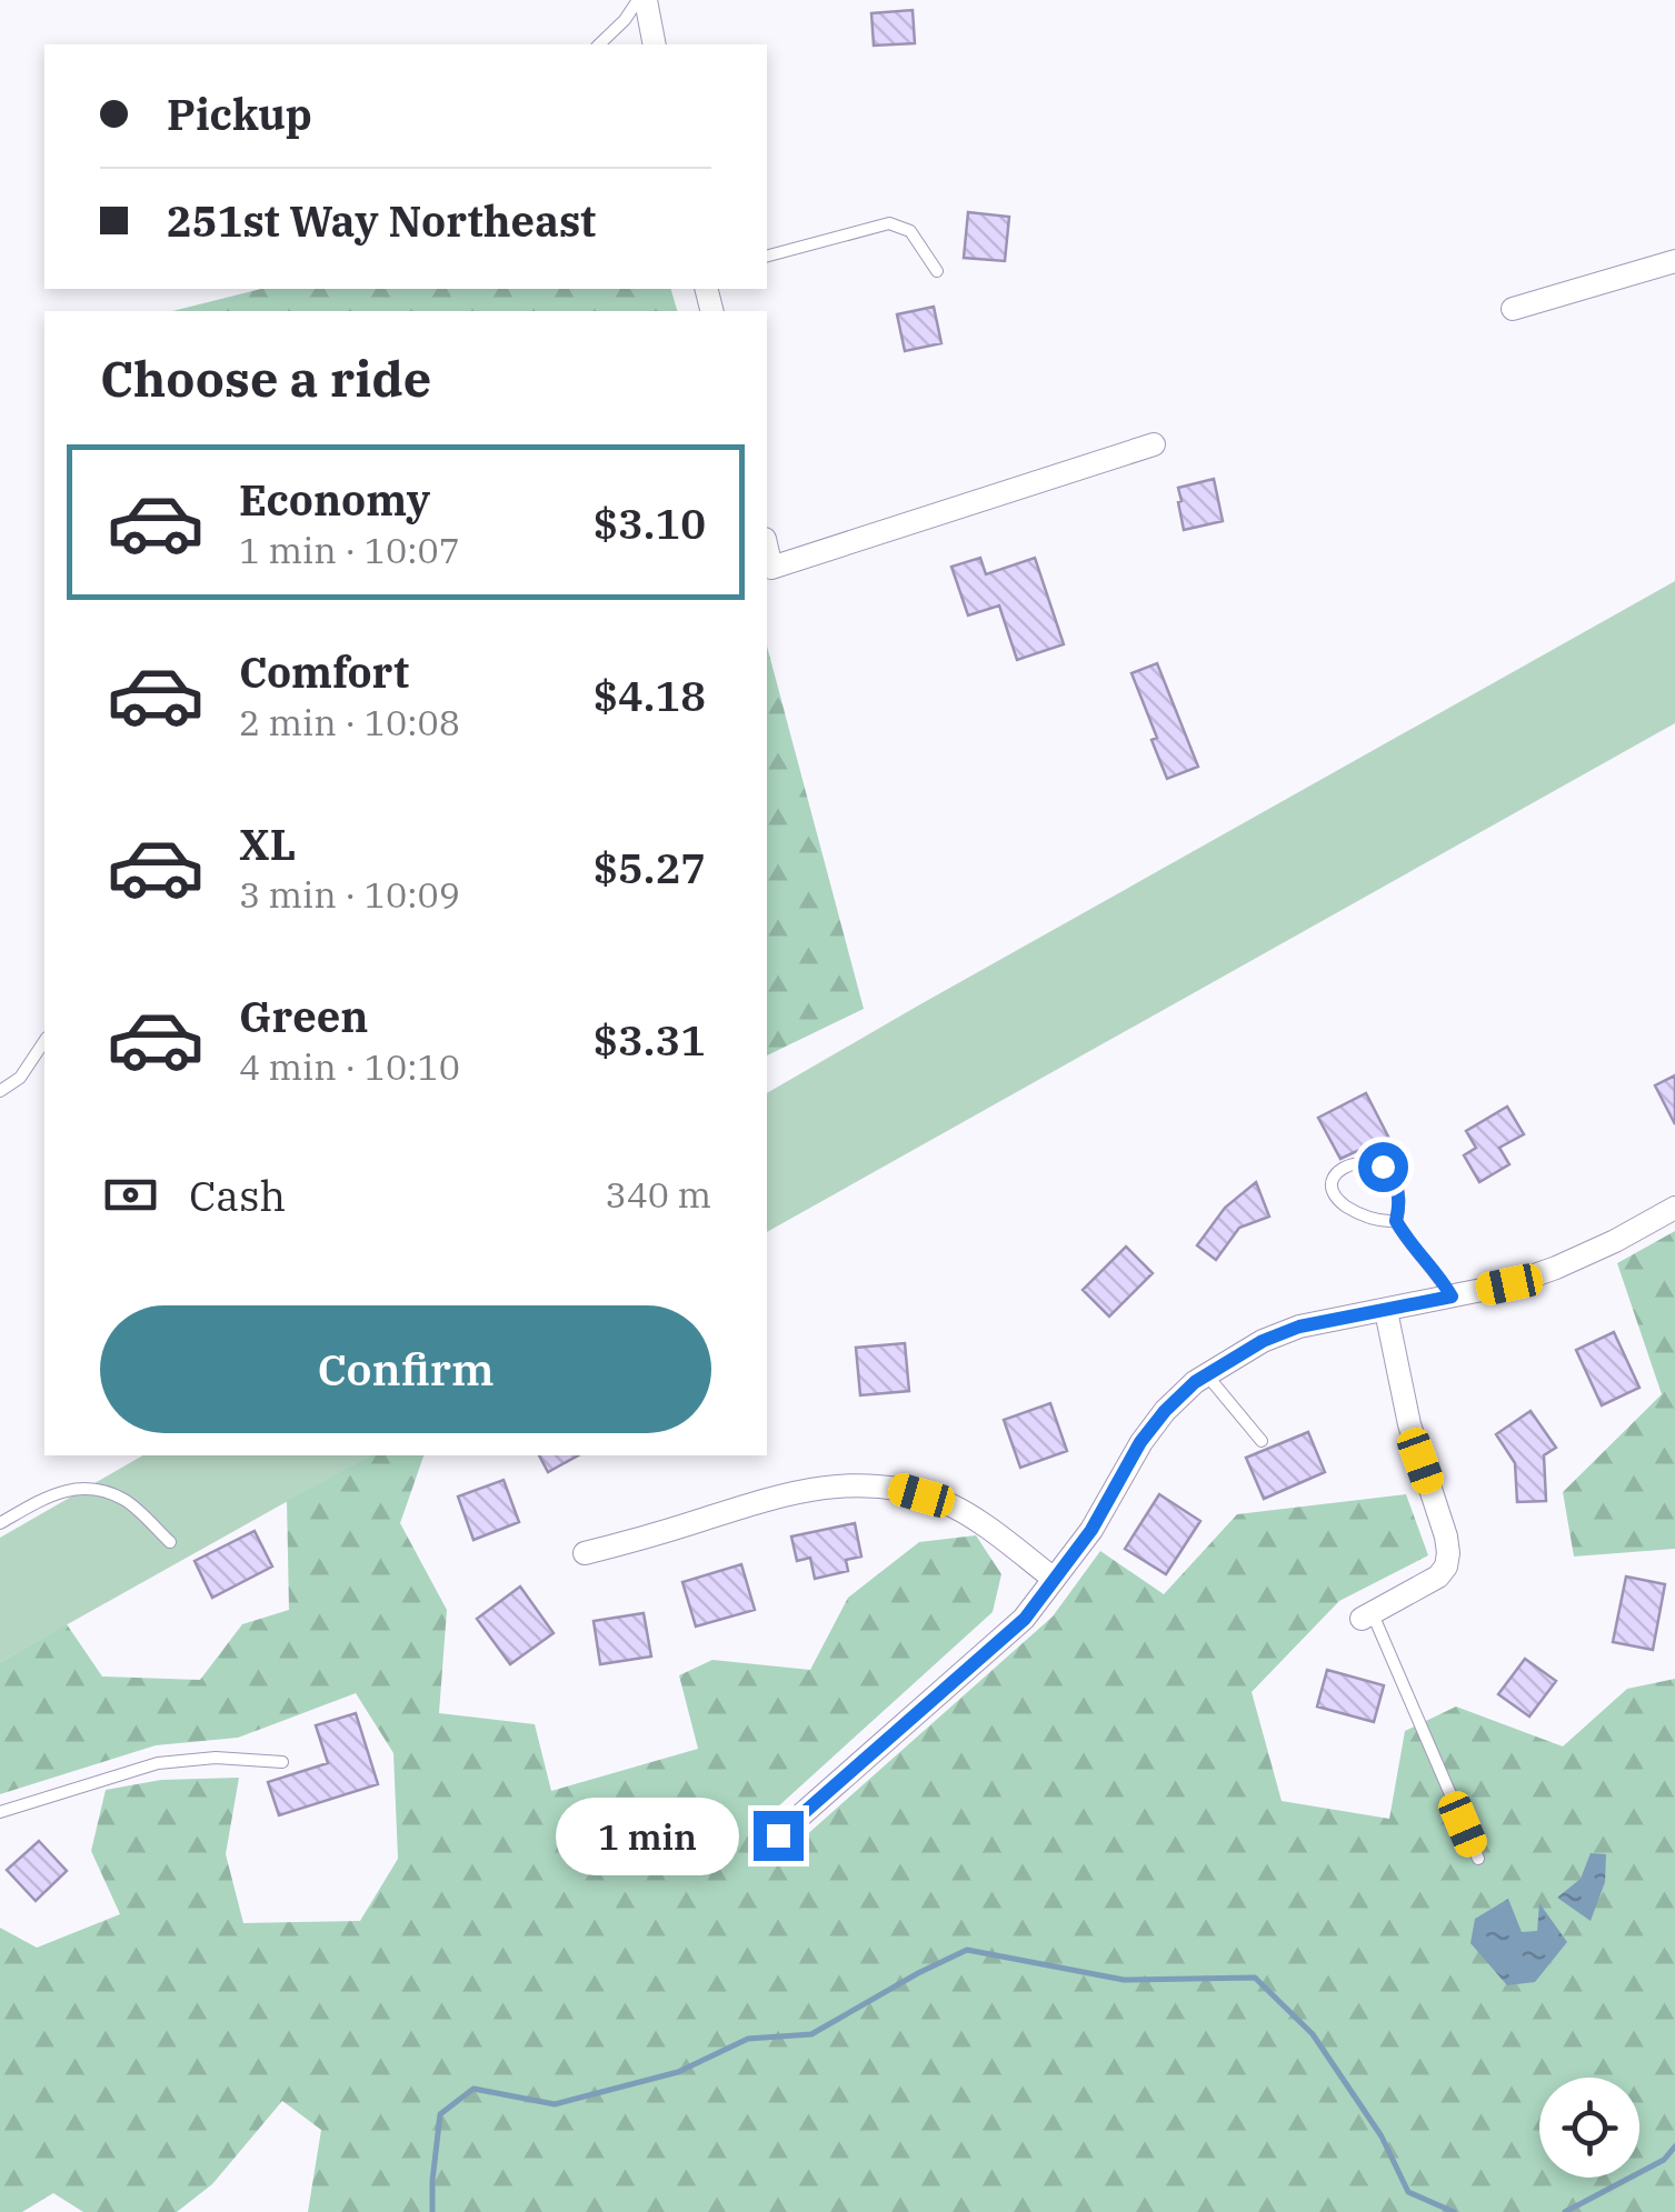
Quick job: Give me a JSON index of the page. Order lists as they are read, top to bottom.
{
  "page": {
    "banner": ["Pickup", "251st Way Northeast"],
    "heading": "Choose a ride",
    "list": [
      {
        "name": "Economy",
        "note": "1 min · 10:07",
        "value": "$3.10"
      },
      {
        "name": "Comfort",
        "note": "2 min · 10:08",
        "value": "$4.18"
      },
      {
        "name": "XL",
        "note": "3 min · 10:09",
        "value": "$5.27"
      },
      {
        "name": "Green",
        "note": "4 min · 10:10",
        "value": "$3.31"
      }
    ],
    "pay": ["Cash", "340 m"],
    "buttons": "Confirm",
    "bubble": "1 min"
  }
}
